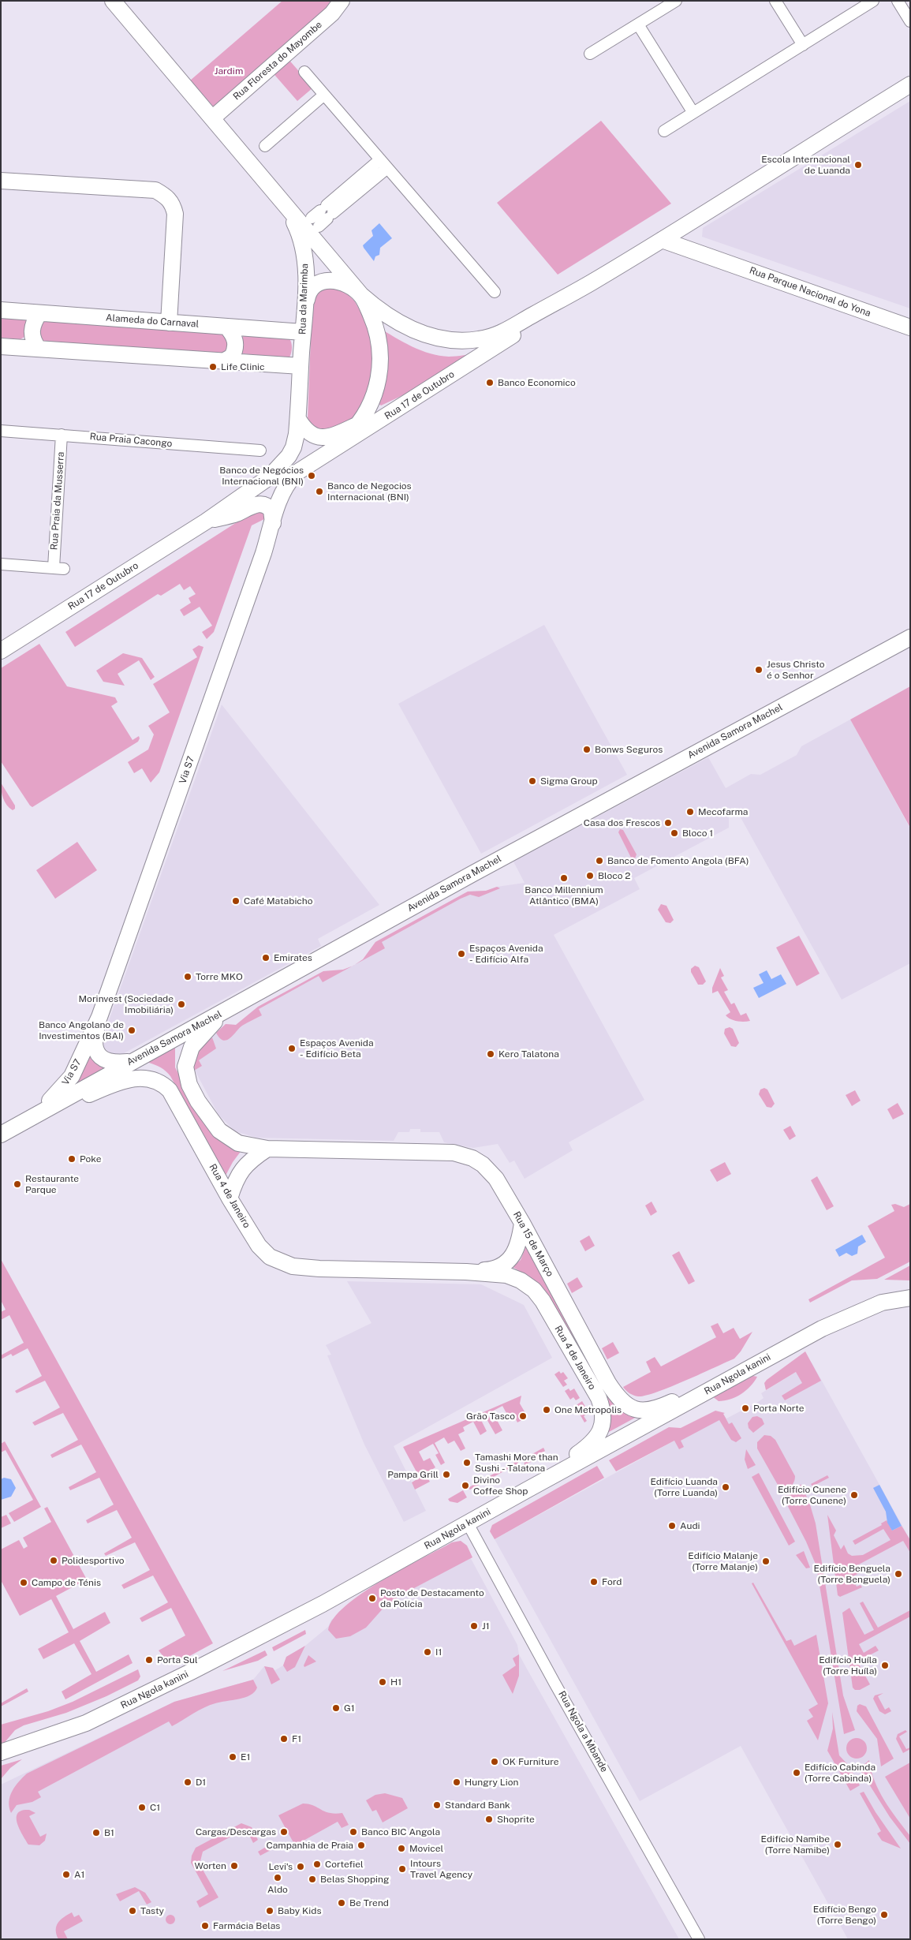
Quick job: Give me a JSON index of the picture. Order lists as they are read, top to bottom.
{
  "streets": {
    "main road": [
      "Rua Floresta do Mayombe",
      "Rua Parque Nacional do Yona",
      "Rua da Marimba",
      "Alameda do Carnaval",
      "Rua 17 de Outubro",
      "Avenida Samora Machel",
      "Via S7",
      "Rua 4 de Janeiro",
      "Rua 15 de Março",
      "Rua Ngola kanini"
    ],
    "street": ["Rua Praia Cacongo", "Rua Praia da Musserra", "Rua Ngola a Mbande"]
  },
  "crossings": [
    ["Rua Floresta do Mayombe", "Rua da Marimba"],
    ["Rua da Marimba", "Alameda do Carnaval"],
    ["Rua da Marimba", "Rua 17 de Outubro"],
    ["Rua 17 de Outubro", "Via S7"],
    ["Rua Praia Cacongo", "Rua Praia da Musserra"],
    ["Avenida Samora Machel", "Via S7"],
    ["Avenida Samora Machel", "Rua 4 de Janeiro"],
    ["Avenida Samora Machel", "Rua 15 de Março"],
    ["Via S7", "Rua 4 de Janeiro"],
    ["Rua 4 de Janeiro", "Rua 15 de Março"],
    ["Rua 4 de Janeiro", "Rua Ngola kanini"],
    ["Rua 15 de Março", "Rua Ngola kanini"],
    ["Rua Ngola kanini", "Rua Ngola a Mbande"]
  ],
  "parks": ["Jardim"],
  "places": [
    "Escola Internacional de Luanda",
    "Life Clinic",
    "Banco Economico",
    "Banco de Negócios Internacional (BNI)",
    "Banco de Negocios Internacional (BNI)",
    "Jesus Christo é o Senhor",
    "Bonws Seguros",
    "Sigma Group",
    "Mecofarma",
    "Casa dos Frescos",
    "Bloco 1",
    "Banco de Fomento Angola (BFA)",
    "Bloco 2",
    "Banco Millennium Atlântico (BMA)",
    "Café Matabicho",
    "Espaços Avenida - Edifício Alfa",
    "Emirates",
    "Torre MKO",
    "Morinvest (Sociedade Imobiliária)",
    "Banco Angolano de Investimentos (BAI)",
    "Espaços Avenida - Edifício Beta",
    "Kero Talatona",
    "Poke",
    "Restaurante Parque",
    "Porta Norte",
    "One Metropolis",
    "Grão Tasco",
    "Tamashi More than Sushi - Talatona",
    "Pampa Grill",
    "Divino Coffee Shop",
    "Edifício Luanda (Torre Luanda)",
    "Edifício Cunene (Torre Cunene)",
    "Audi",
    "Polidesportivo",
    "Edifício Malanje (Torre Malanje)",
    "Edifício Benguela (Torre Benguela)",
    "Ford",
    "Campo de Ténis",
    "Posto de Destacamento da Polícia",
    "J1",
    "I1",
    "Porta Sul",
    "Edifício Huíla (Torre Huíla)",
    "H1",
    "G1",
    "F1",
    "E1",
    "OK Furniture",
    "Edifício Cabinda (Torre Cabinda)",
    "D1",
    "Hungry Lion",
    "Standard Bank",
    "C1",
    "Shoprite",
    "Cargas/Descargas",
    "Banco BIC Angola",
    "B1",
    "Edifício Namibe (Torre Namibe)",
    "Campanhia de Praia",
    "Movicel",
    "Cortefiel",
    "Worten",
    "Levi's",
    "Intours Travel Agency",
    "A1",
    "Aldo",
    "Belas Shopping",
    "Be Trend",
    "Tasty",
    "Baby Kids",
    "Edifício Bengo (Torre Bengo)",
    "Farmácia Belas"
  ]
}
